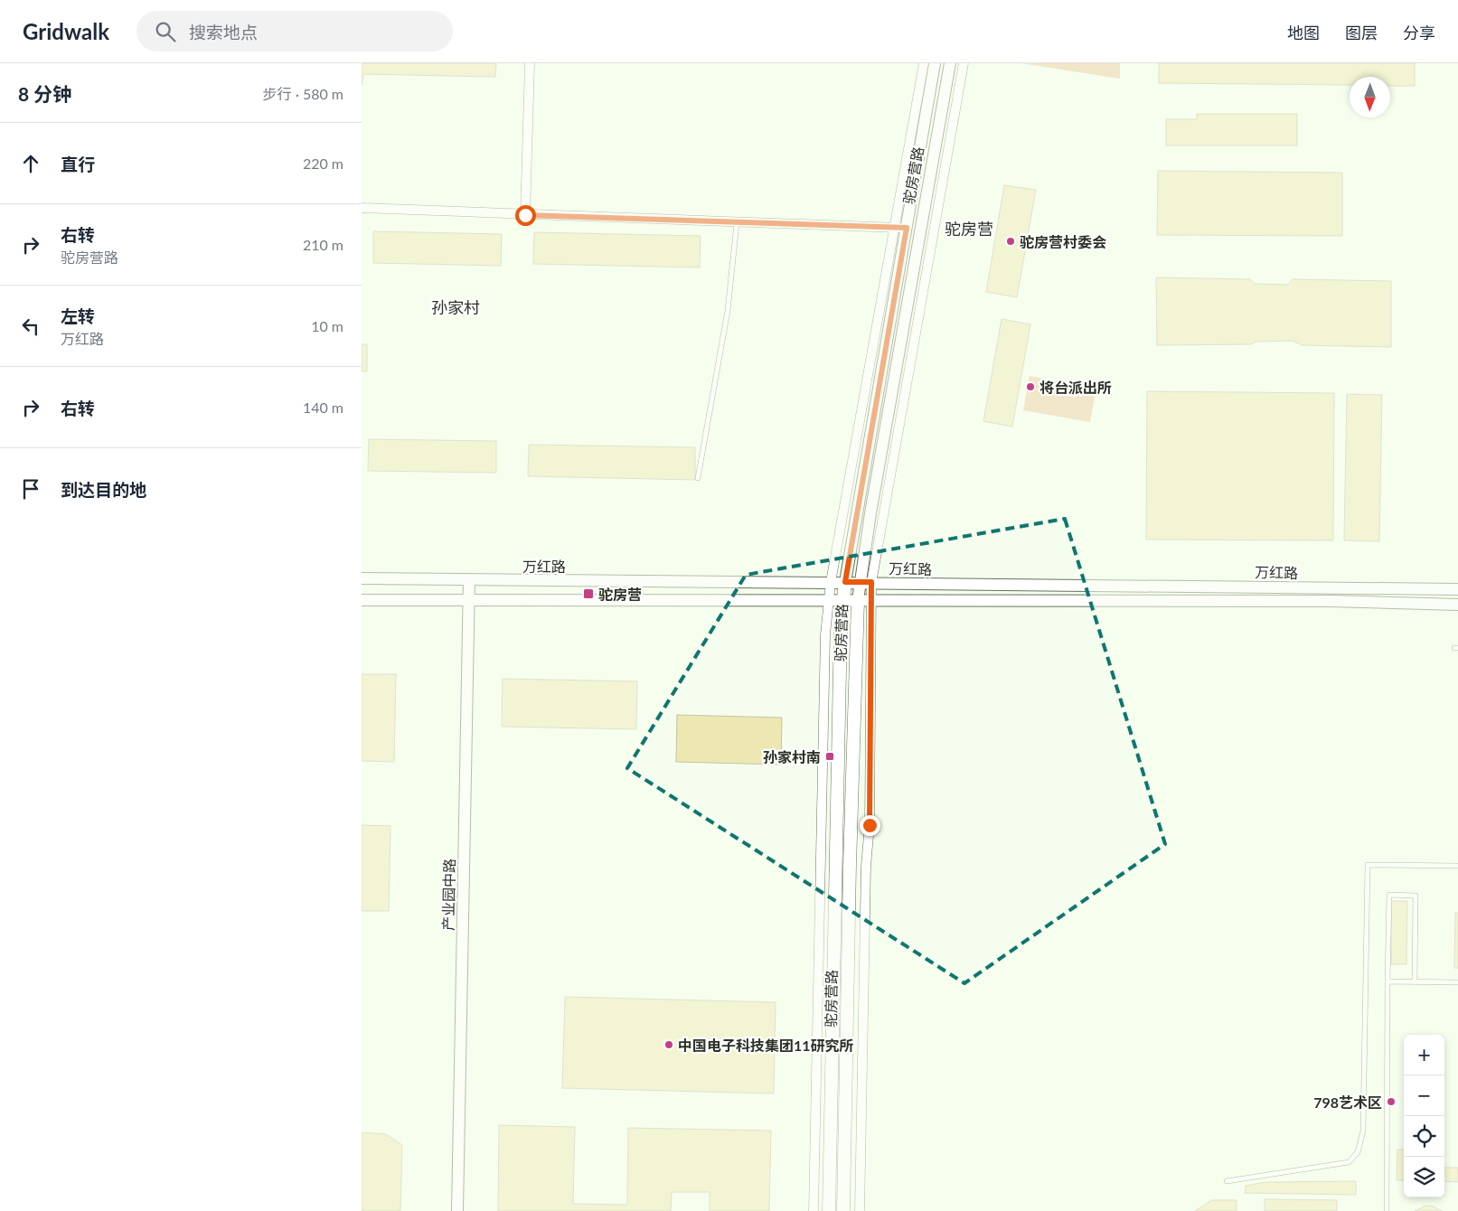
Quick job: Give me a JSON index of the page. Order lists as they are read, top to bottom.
{
  "streets": {
    "main road": ["驼房营路"],
    "street": ["万红路", "产业园中路"]
  },
  "crossings": [
    ["驼房营路", "万红路"],
    ["万红路", "产业园中路"]
  ],
  "districts": ["驼房营", "孙家村"],
  "places": {
    "other": [
      "驼房营村委会",
      "将台派出所",
      "中国电子科技集团11研究所",
      "798艺术区"
    ],
    "transit": ["驼房营", "孙家村南"]
  },
  "north": "bottom",
  "page": {
    "header": "Gridwalk",
    "search": "搜索地点",
    "nav": ["地图", "图层", "分享"],
    "heading": ["8 分钟", "步行 · 580 m"],
    "list": [
      ["直行", "220 m"],
      ["右转", "驼房营路", "210 m"],
      ["左转", "万红路", "10 m"],
      ["右转", "140 m"],
      "到达目的地"
    ],
    "map_buttons": ["+", "−"]
  }
}
